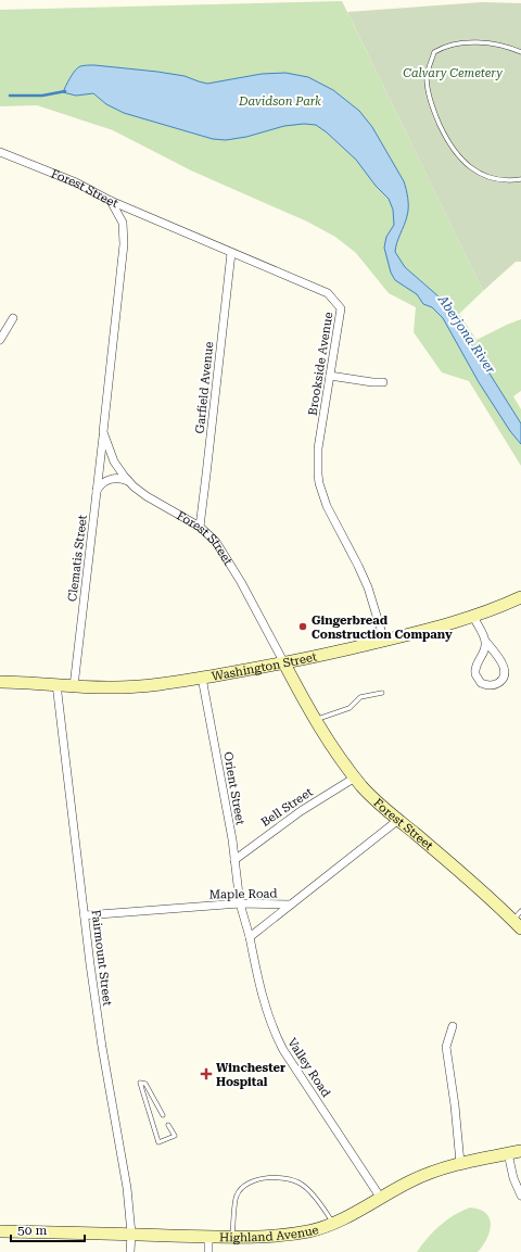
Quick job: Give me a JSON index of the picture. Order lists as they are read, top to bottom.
{
  "streets": {
    "main road": ["Forest Street", "Washington Street", "Highland Avenue"],
    "street": [
      "Brookside Avenue",
      "Garfield Avenue",
      "Clematis Street",
      "Orient Street",
      "Bell Street",
      "Maple Road",
      "Fairmount Street",
      "Valley Road"
    ]
  },
  "crossings": [
    ["Forest Street", "Brookside Avenue"],
    ["Forest Street", "Garfield Avenue"],
    ["Forest Street", "Clematis Street"],
    ["Forest Street", "Washington Street"],
    ["Forest Street", "Bell Street"],
    ["Forest Street", "Maple Road"],
    ["Brookside Avenue", "Garfield Avenue"],
    ["Brookside Avenue", "Washington Street"],
    ["Clematis Street", "Washington Street"],
    ["Washington Street", "Orient Street"],
    ["Washington Street", "Fairmount Street"],
    ["Orient Street", "Bell Street"],
    ["Orient Street", "Maple Road"],
    ["Orient Street", "Valley Road"],
    ["Maple Road", "Fairmount Street"],
    ["Maple Road", "Valley Road"],
    ["Fairmount Street", "Highland Avenue"],
    ["Valley Road", "Highland Avenue"]
  ],
  "water": ["Aberjona River"],
  "parks": ["Calvary Cemetery", "Davidson Park"],
  "places": {
    "other": ["Gingerbread Construction Company"],
    "health": ["Winchester Hospital"]
  },
  "scale_bar": "50 m"
}
